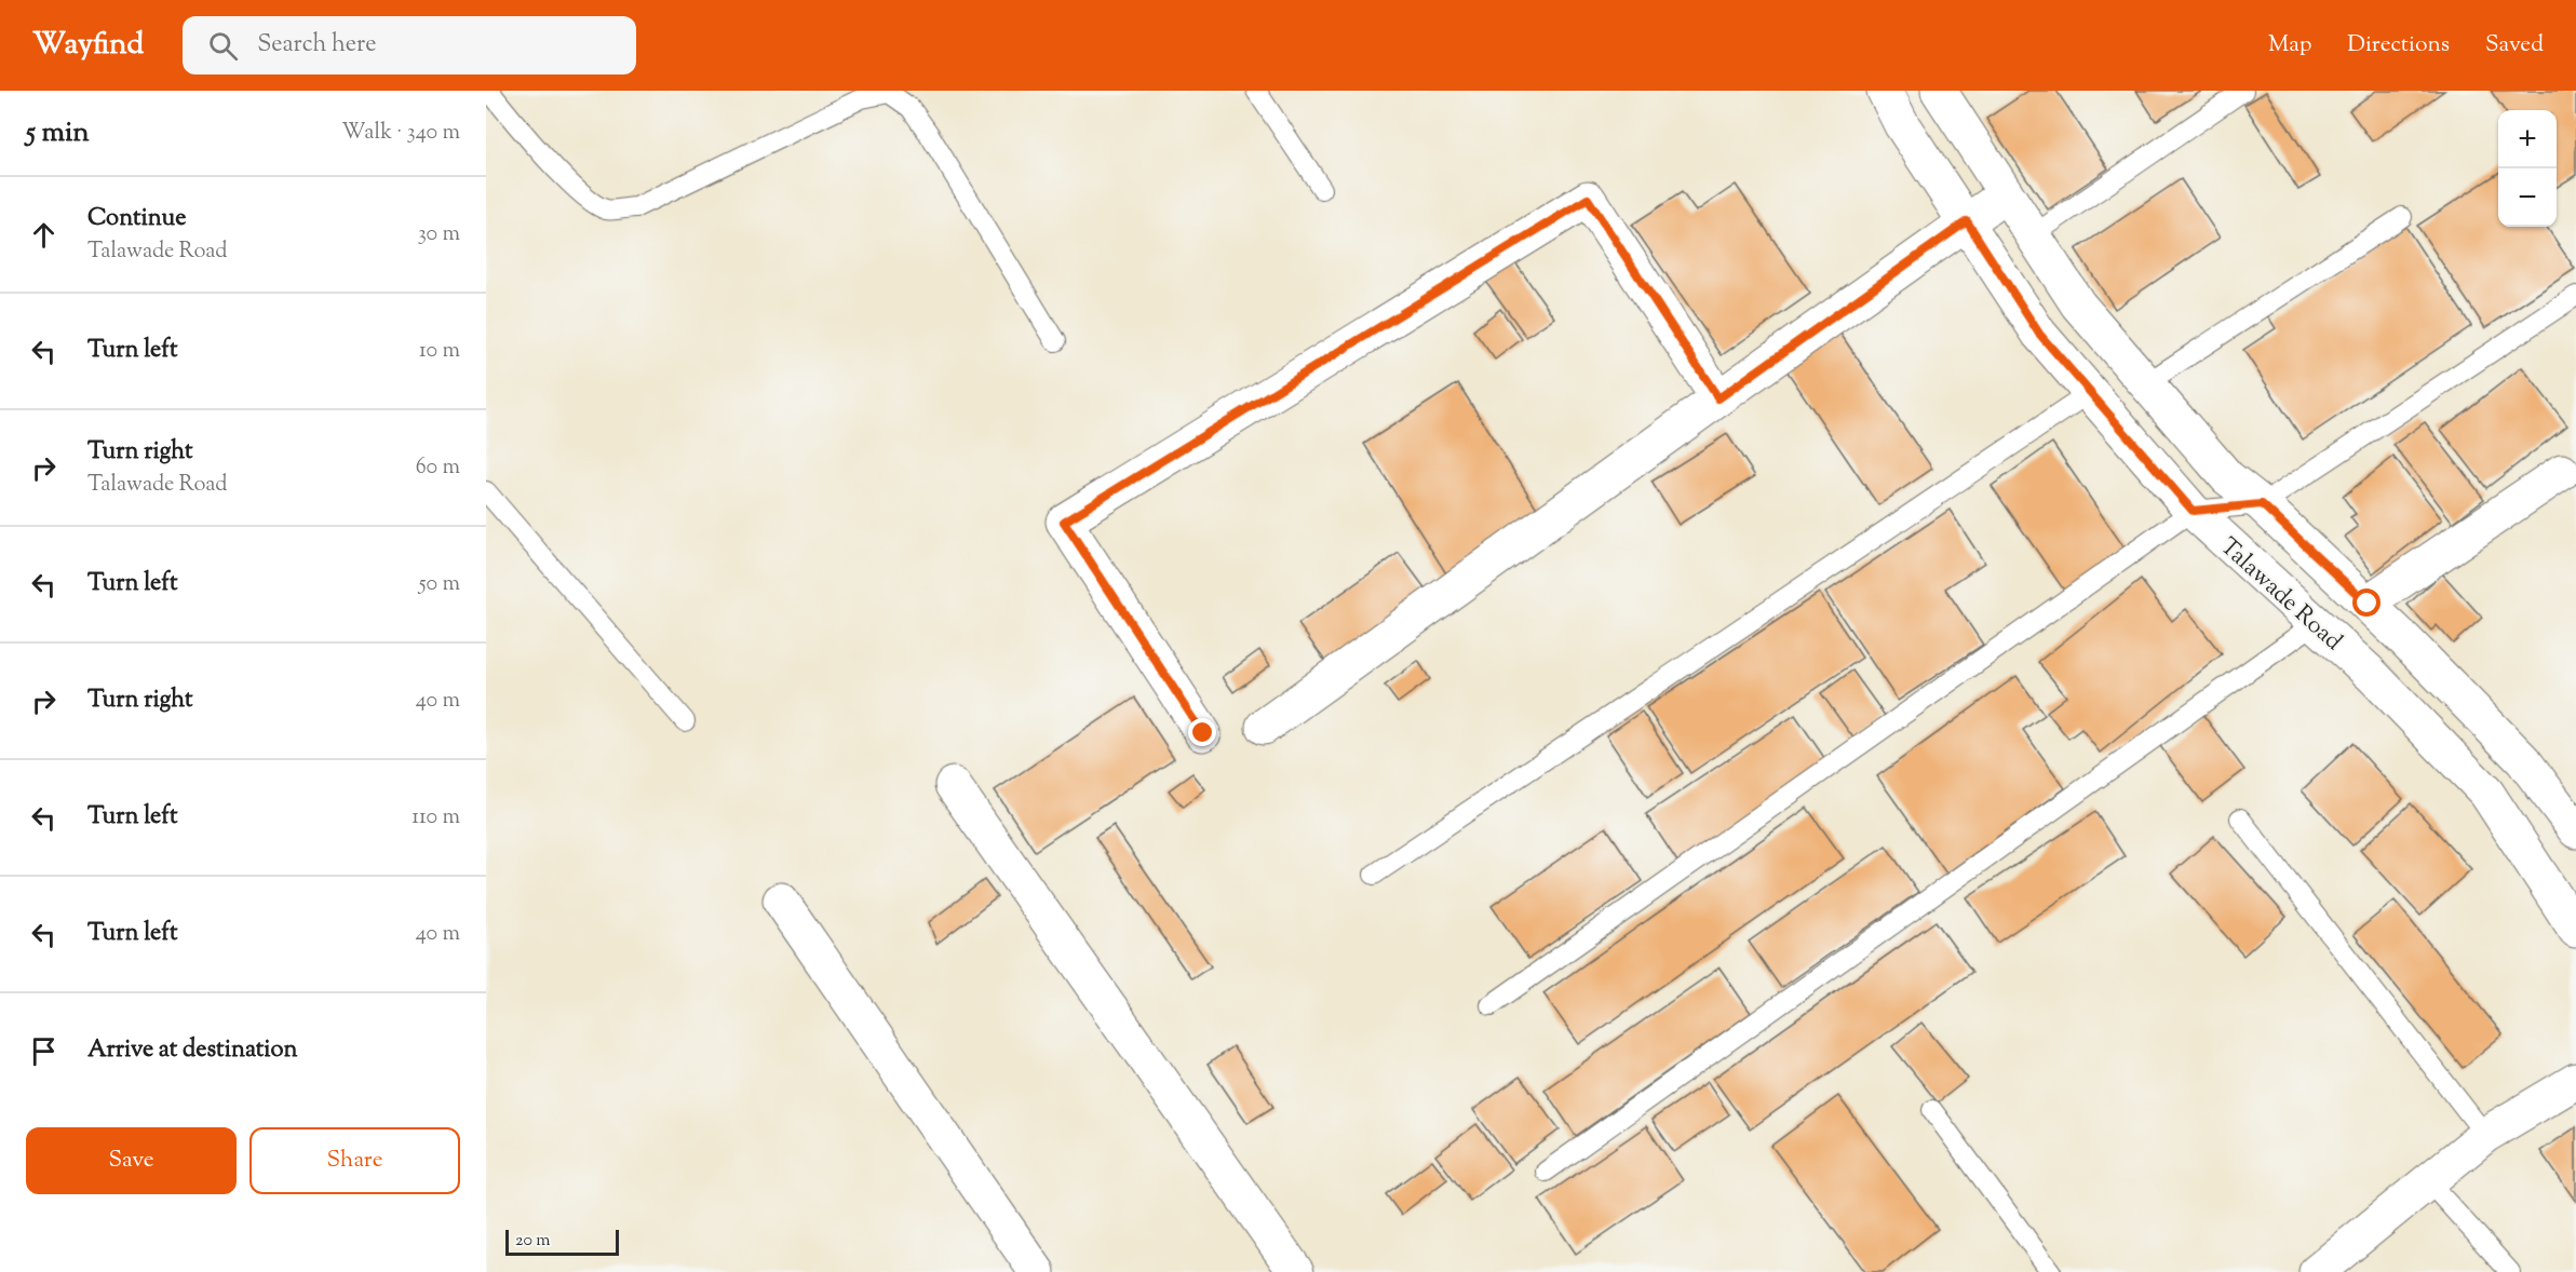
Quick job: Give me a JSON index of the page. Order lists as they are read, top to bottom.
{
  "streets": {
    "street": ["Talawade Road"]
  },
  "scale_bar": "20 m",
  "page": {
    "header": "Wayfind",
    "search": "Search here",
    "nav": ["Map", "Directions", "Saved"],
    "heading": ["5 min", "Walk · 340 m"],
    "map_buttons": ["+", "−"],
    "list": [
      ["Continue", "Talawade Road", "30 m"],
      ["Turn left", "10 m"],
      ["Turn right", "Talawade Road", "60 m"],
      ["Turn left", "50 m"],
      ["Turn right", "40 m"],
      ["Turn left", "110 m"],
      ["Turn left", "40 m"],
      "Arrive at destination"
    ],
    "buttons": ["Save", "Share"],
    "scale": "20 m"
  }
}
